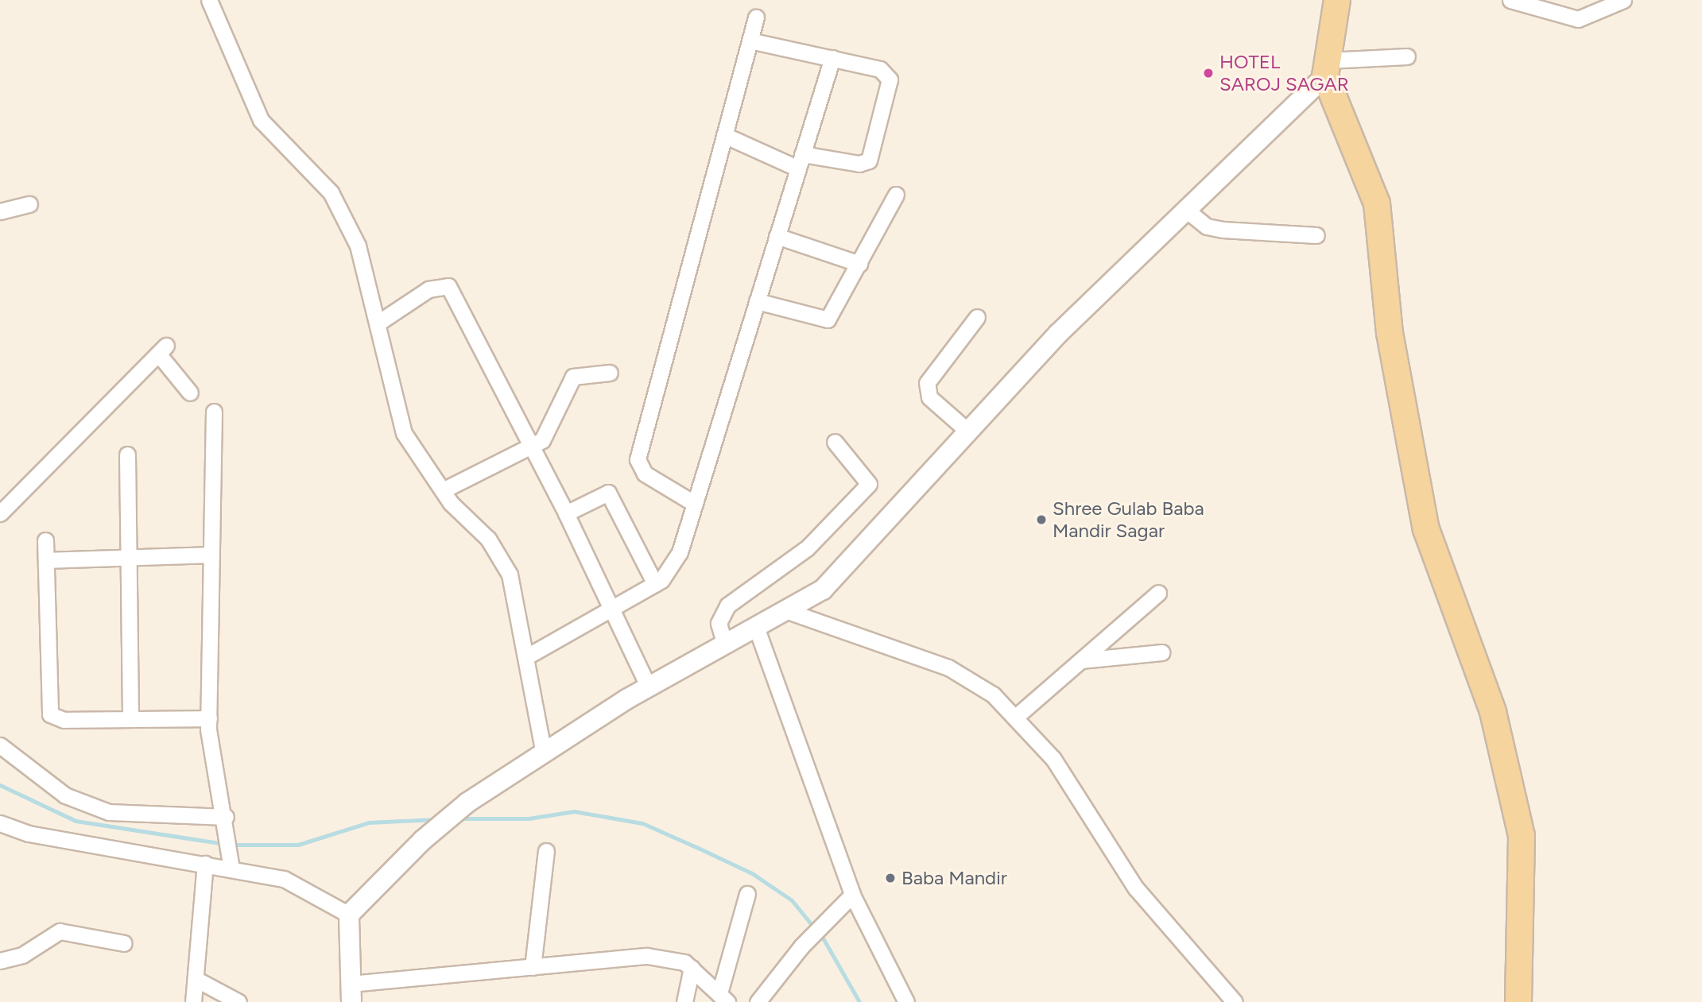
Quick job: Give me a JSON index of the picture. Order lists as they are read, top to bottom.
{
  "places": ["HOTEL SAROJ SAGAR", "Shree Gulab Baba Mandir Sagar", "Baba Mandir"]
}
